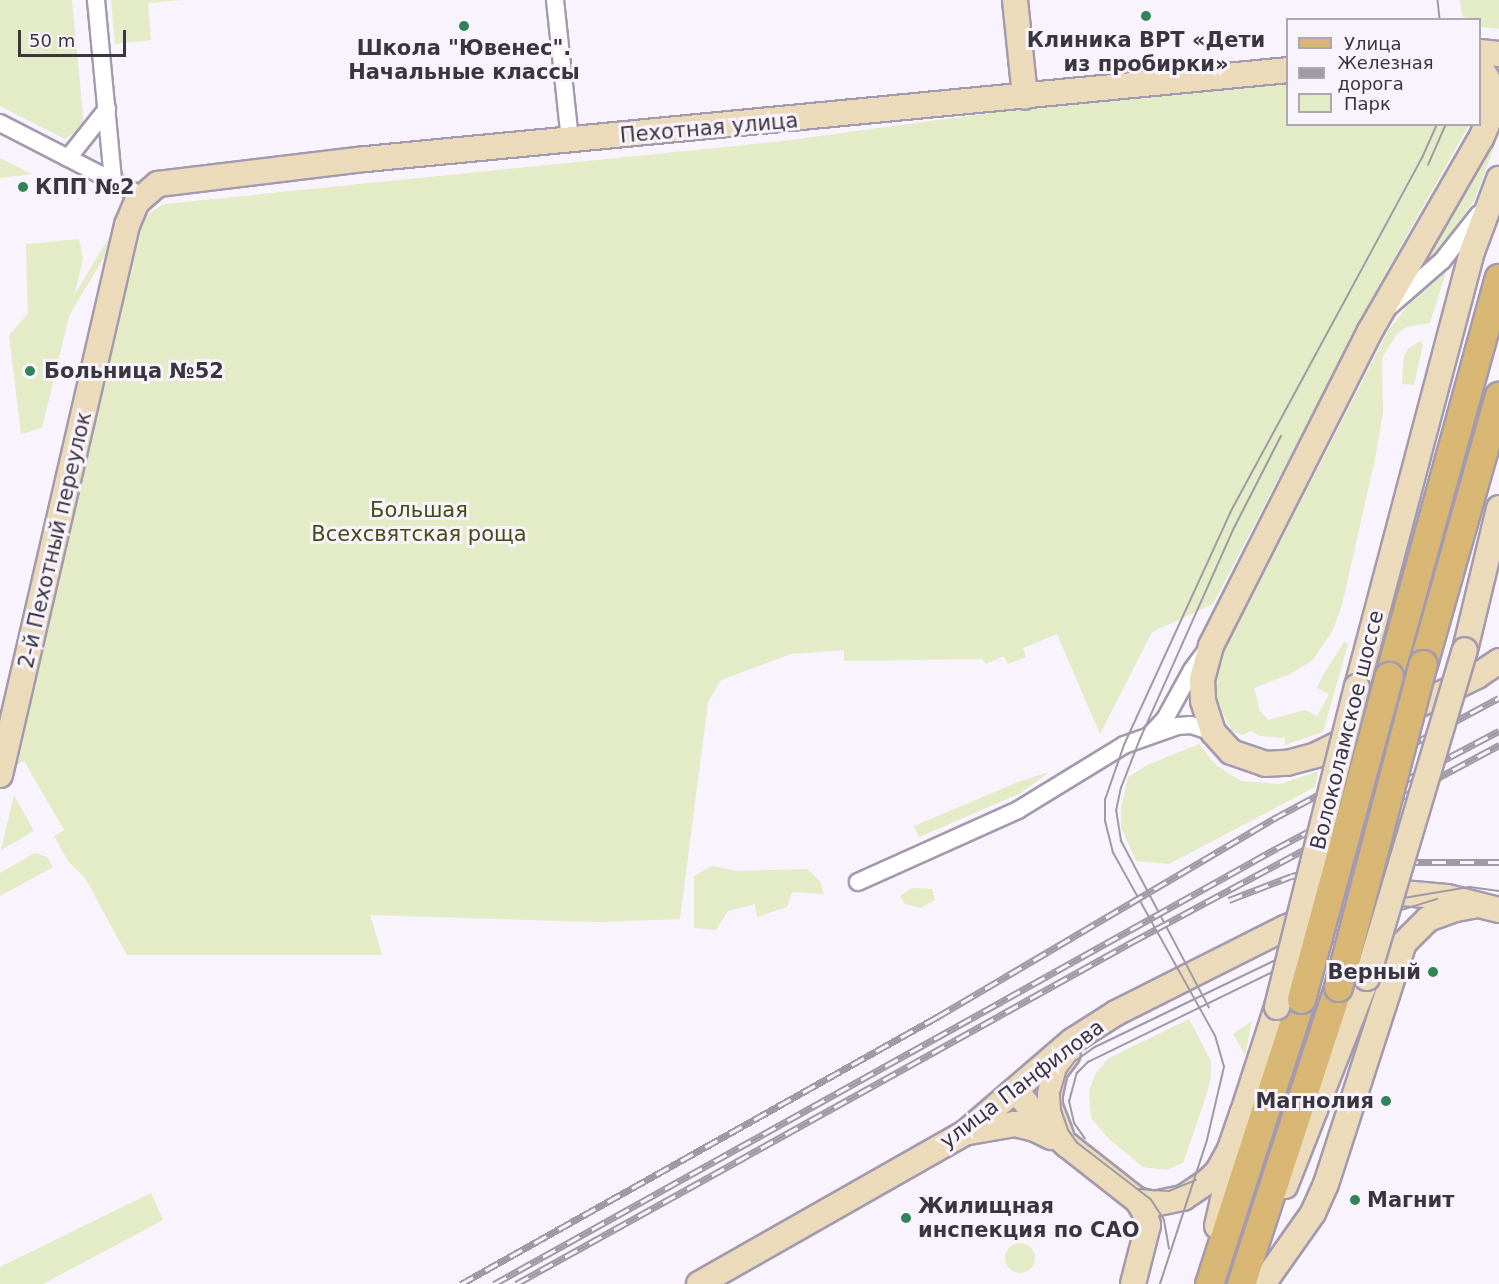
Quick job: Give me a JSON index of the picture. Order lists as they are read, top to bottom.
{
  "streets": {
    "main road": ["Волоколамское шоссе"],
    "street": ["Пехотная улица", "2-й Пехотный переулок", "улица Панфилова"]
  },
  "crossings": [
    ["Пехотная улица", "2-й Пехотный переулок"]
  ],
  "parks": ["Большая Всехсвятская роща"],
  "places": [
    "Клиника ВРТ «Дети из пробирки»",
    "Школа \"Ювенес\". Начальные классы",
    "КПП №2",
    "Больница №52",
    "Верный",
    "Магнолия",
    "Магнит",
    "Жилищная инспекция по САО"
  ],
  "legend": ["Улица", "Железная дорога", "Парк"],
  "scale_bar": "50 m"
}
